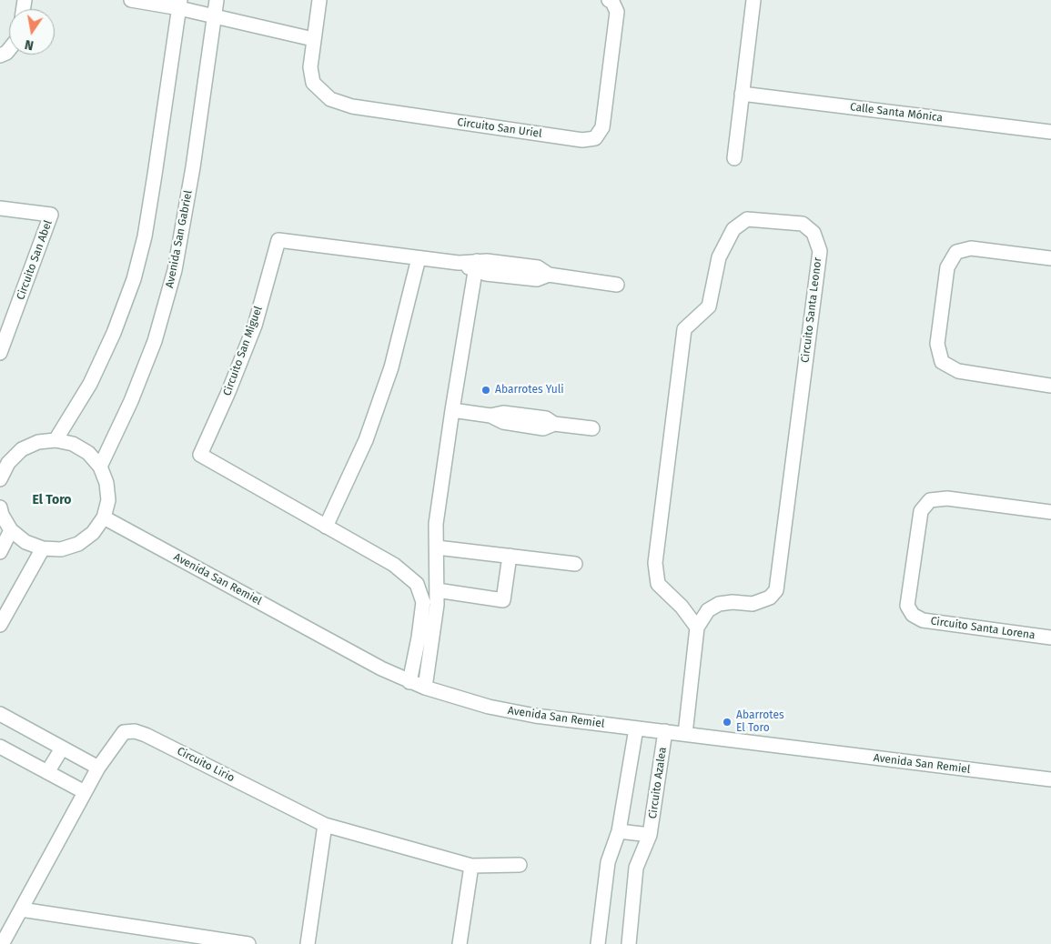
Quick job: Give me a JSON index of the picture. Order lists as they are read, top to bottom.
{
  "streets": {
    "street": [
      "Calle Santa Mónica",
      "Circuito San Uriel",
      "Avenida San Gabriel",
      "Circuito San Abel",
      "Circuito Santa Leonor",
      "Circuito San Miguel",
      "Avenida San Remiel",
      "Circuito Santa Lorena",
      "Circuito Lirio",
      "Circuito Azalea"
    ]
  },
  "crossings": [
    ["Circuito Santa Leonor", "Avenida San Remiel"],
    ["Circuito San Miguel", "Avenida San Remiel"],
    ["Avenida San Remiel", "Circuito Azalea"]
  ],
  "districts": ["El Toro"],
  "places": ["Abarrotes Yuli", "Abarrotes El Toro"],
  "north": "bottom"
}
